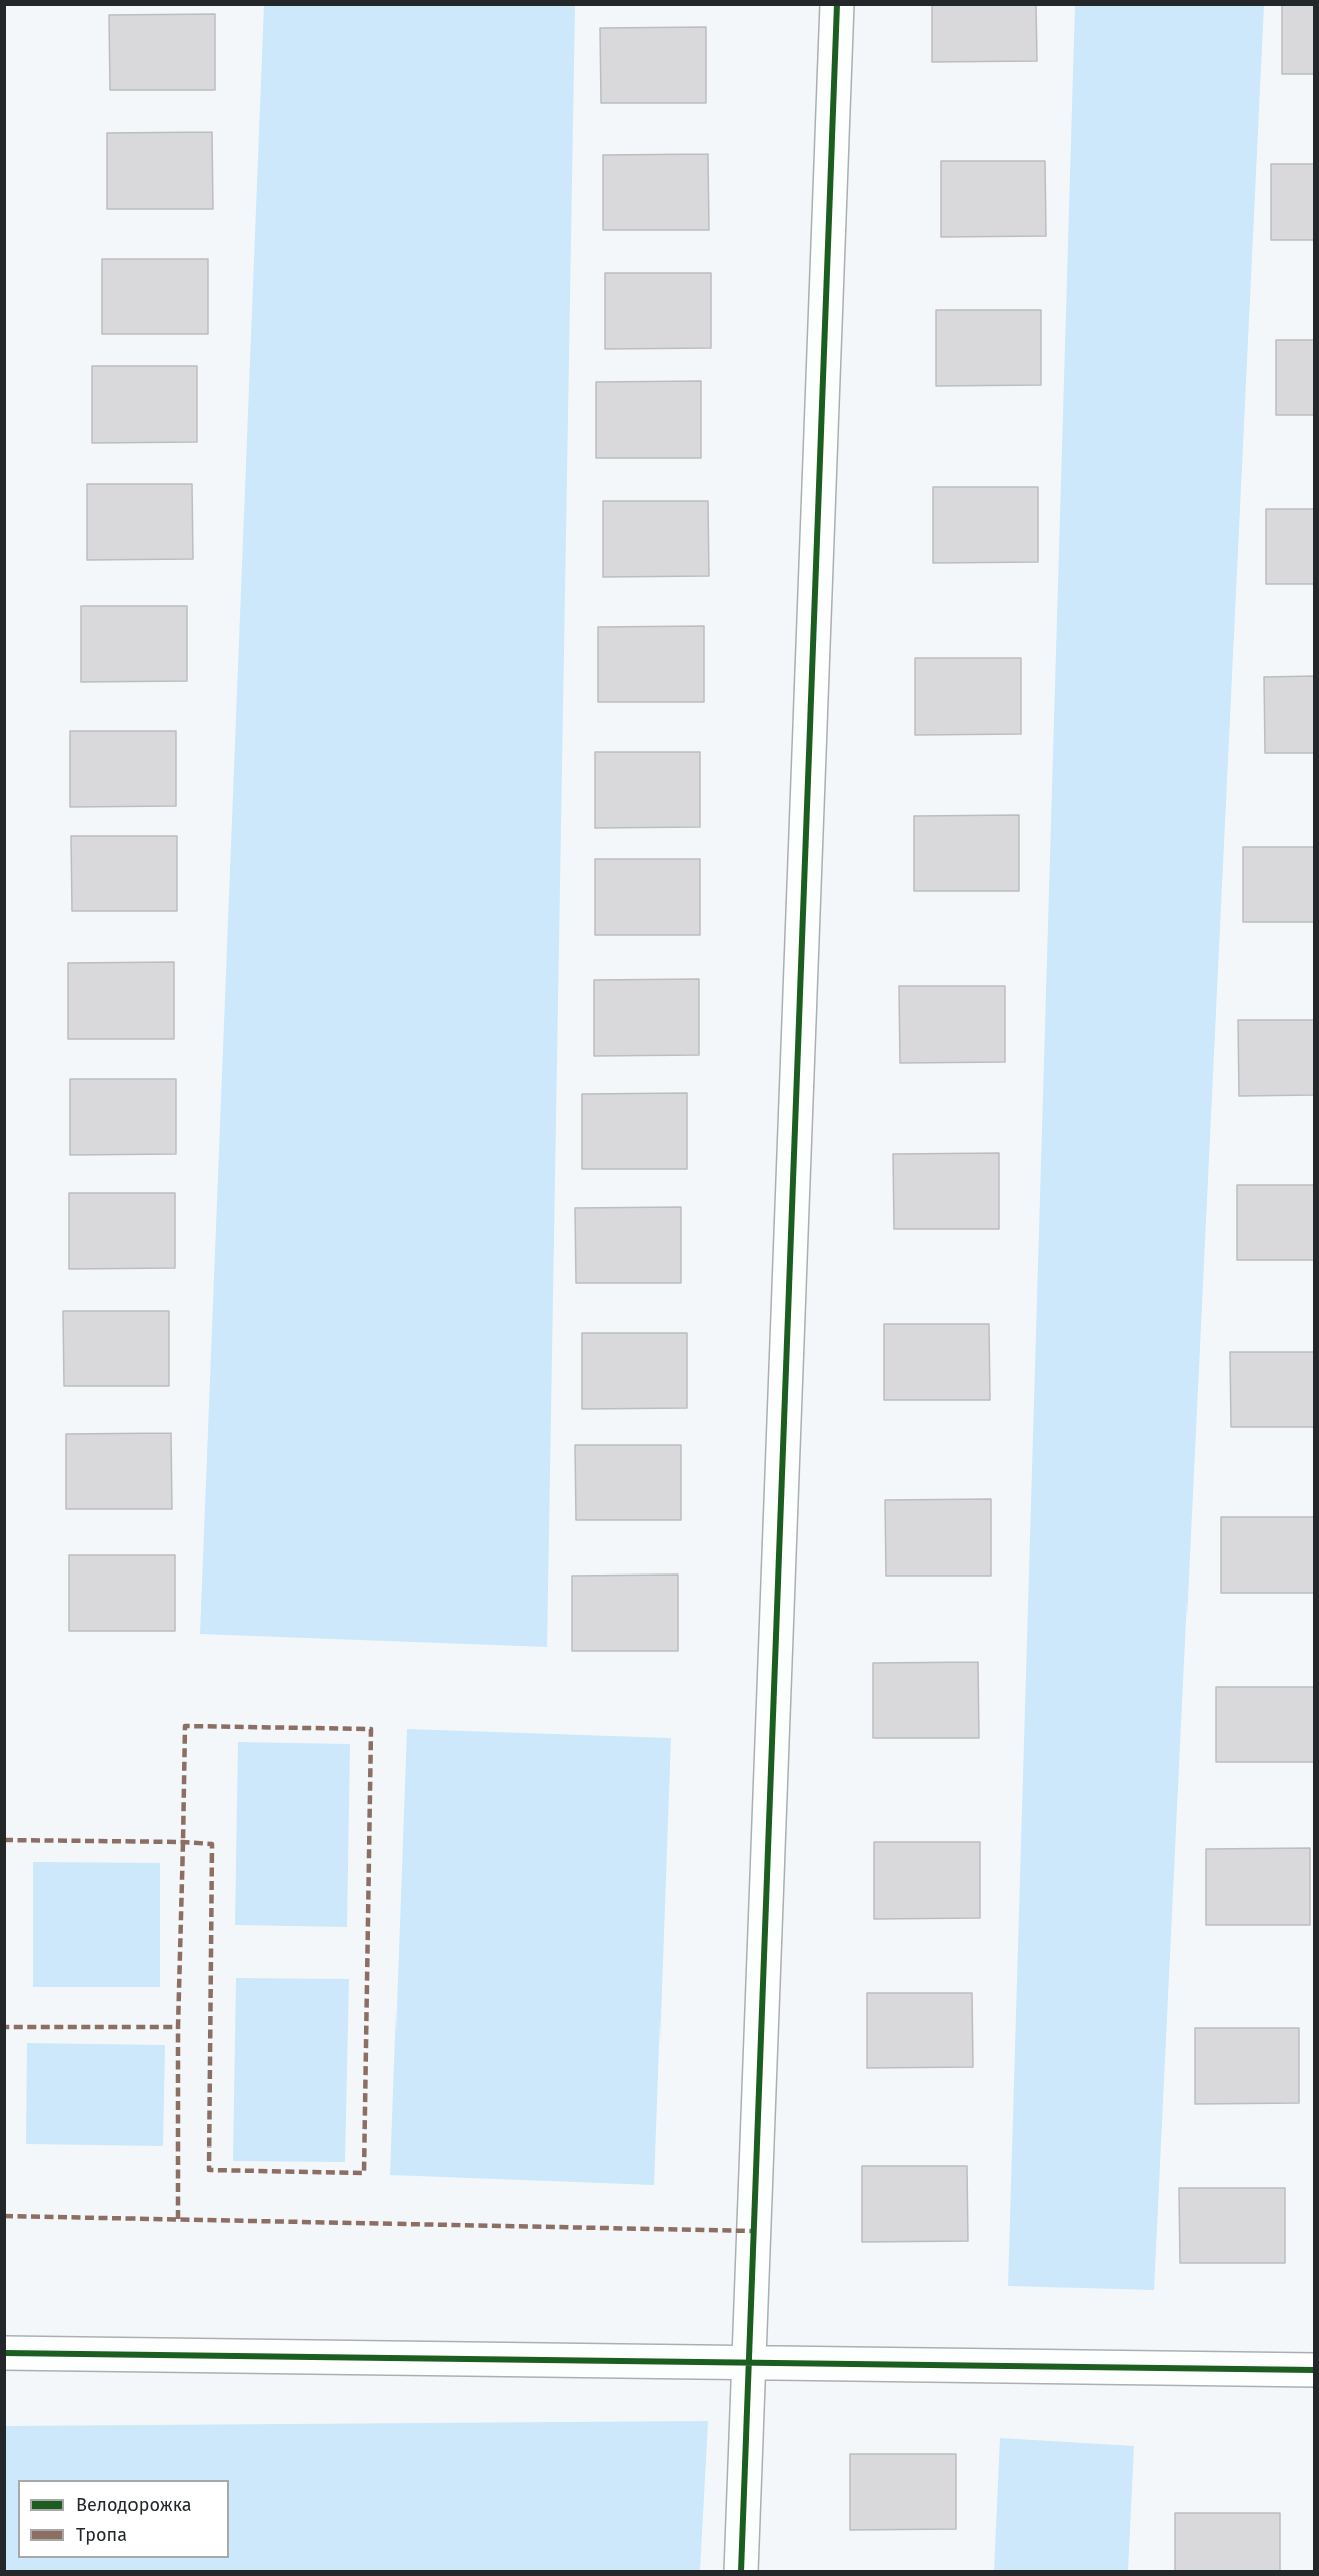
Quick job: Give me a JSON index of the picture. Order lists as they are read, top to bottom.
{
  "legend": ["Велодорожка", "Тропа"]
}
